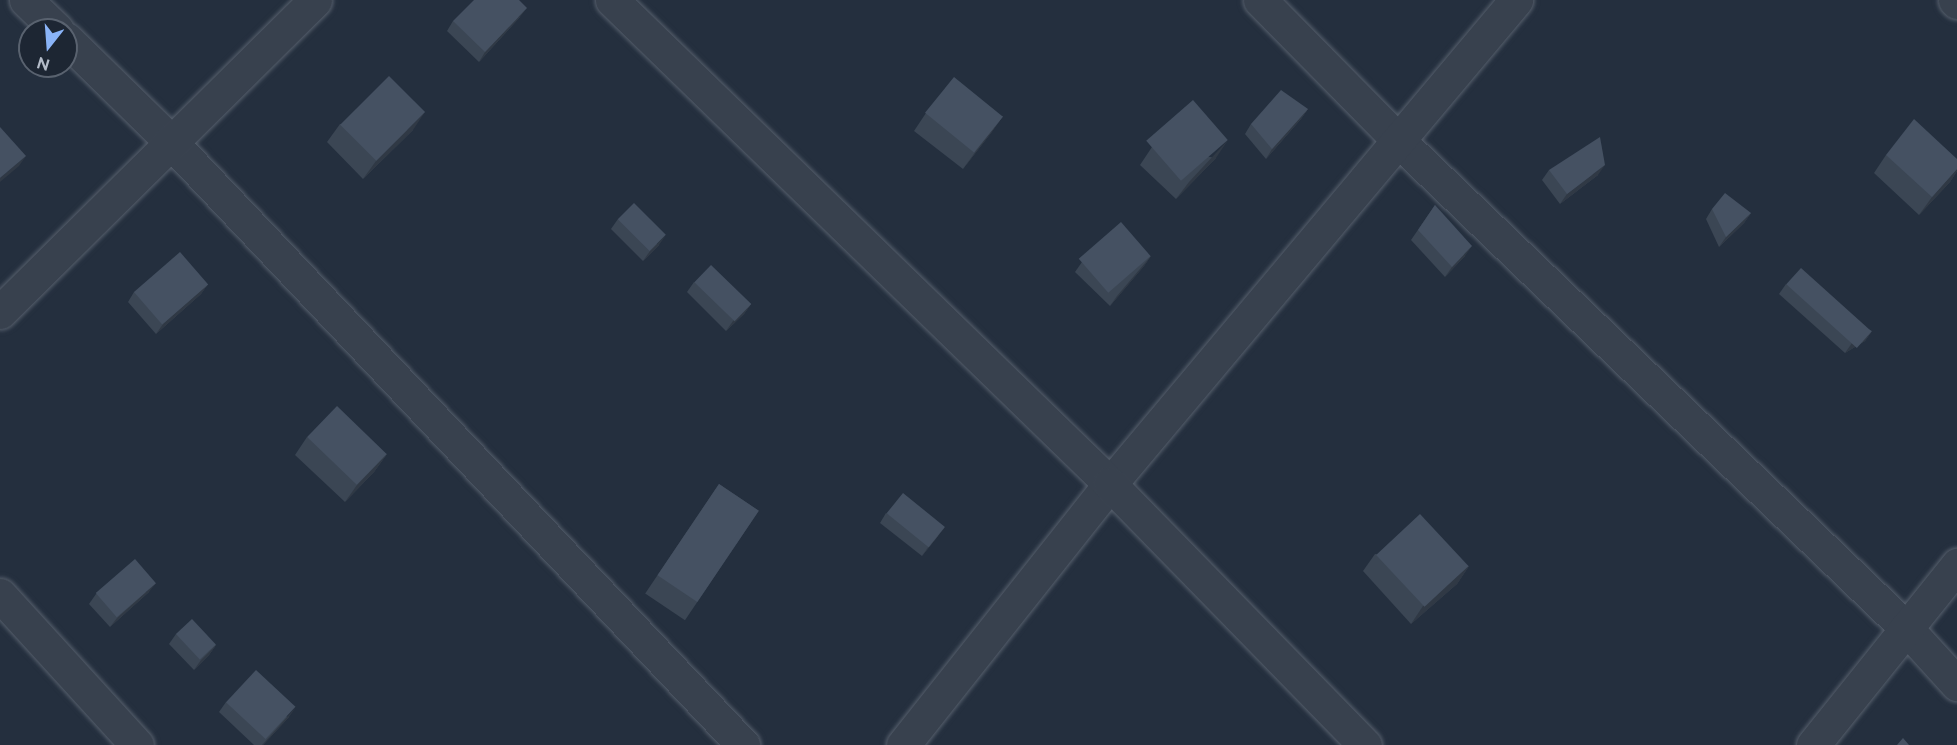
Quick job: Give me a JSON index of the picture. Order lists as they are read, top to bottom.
{
  "north": "bottom"
}
